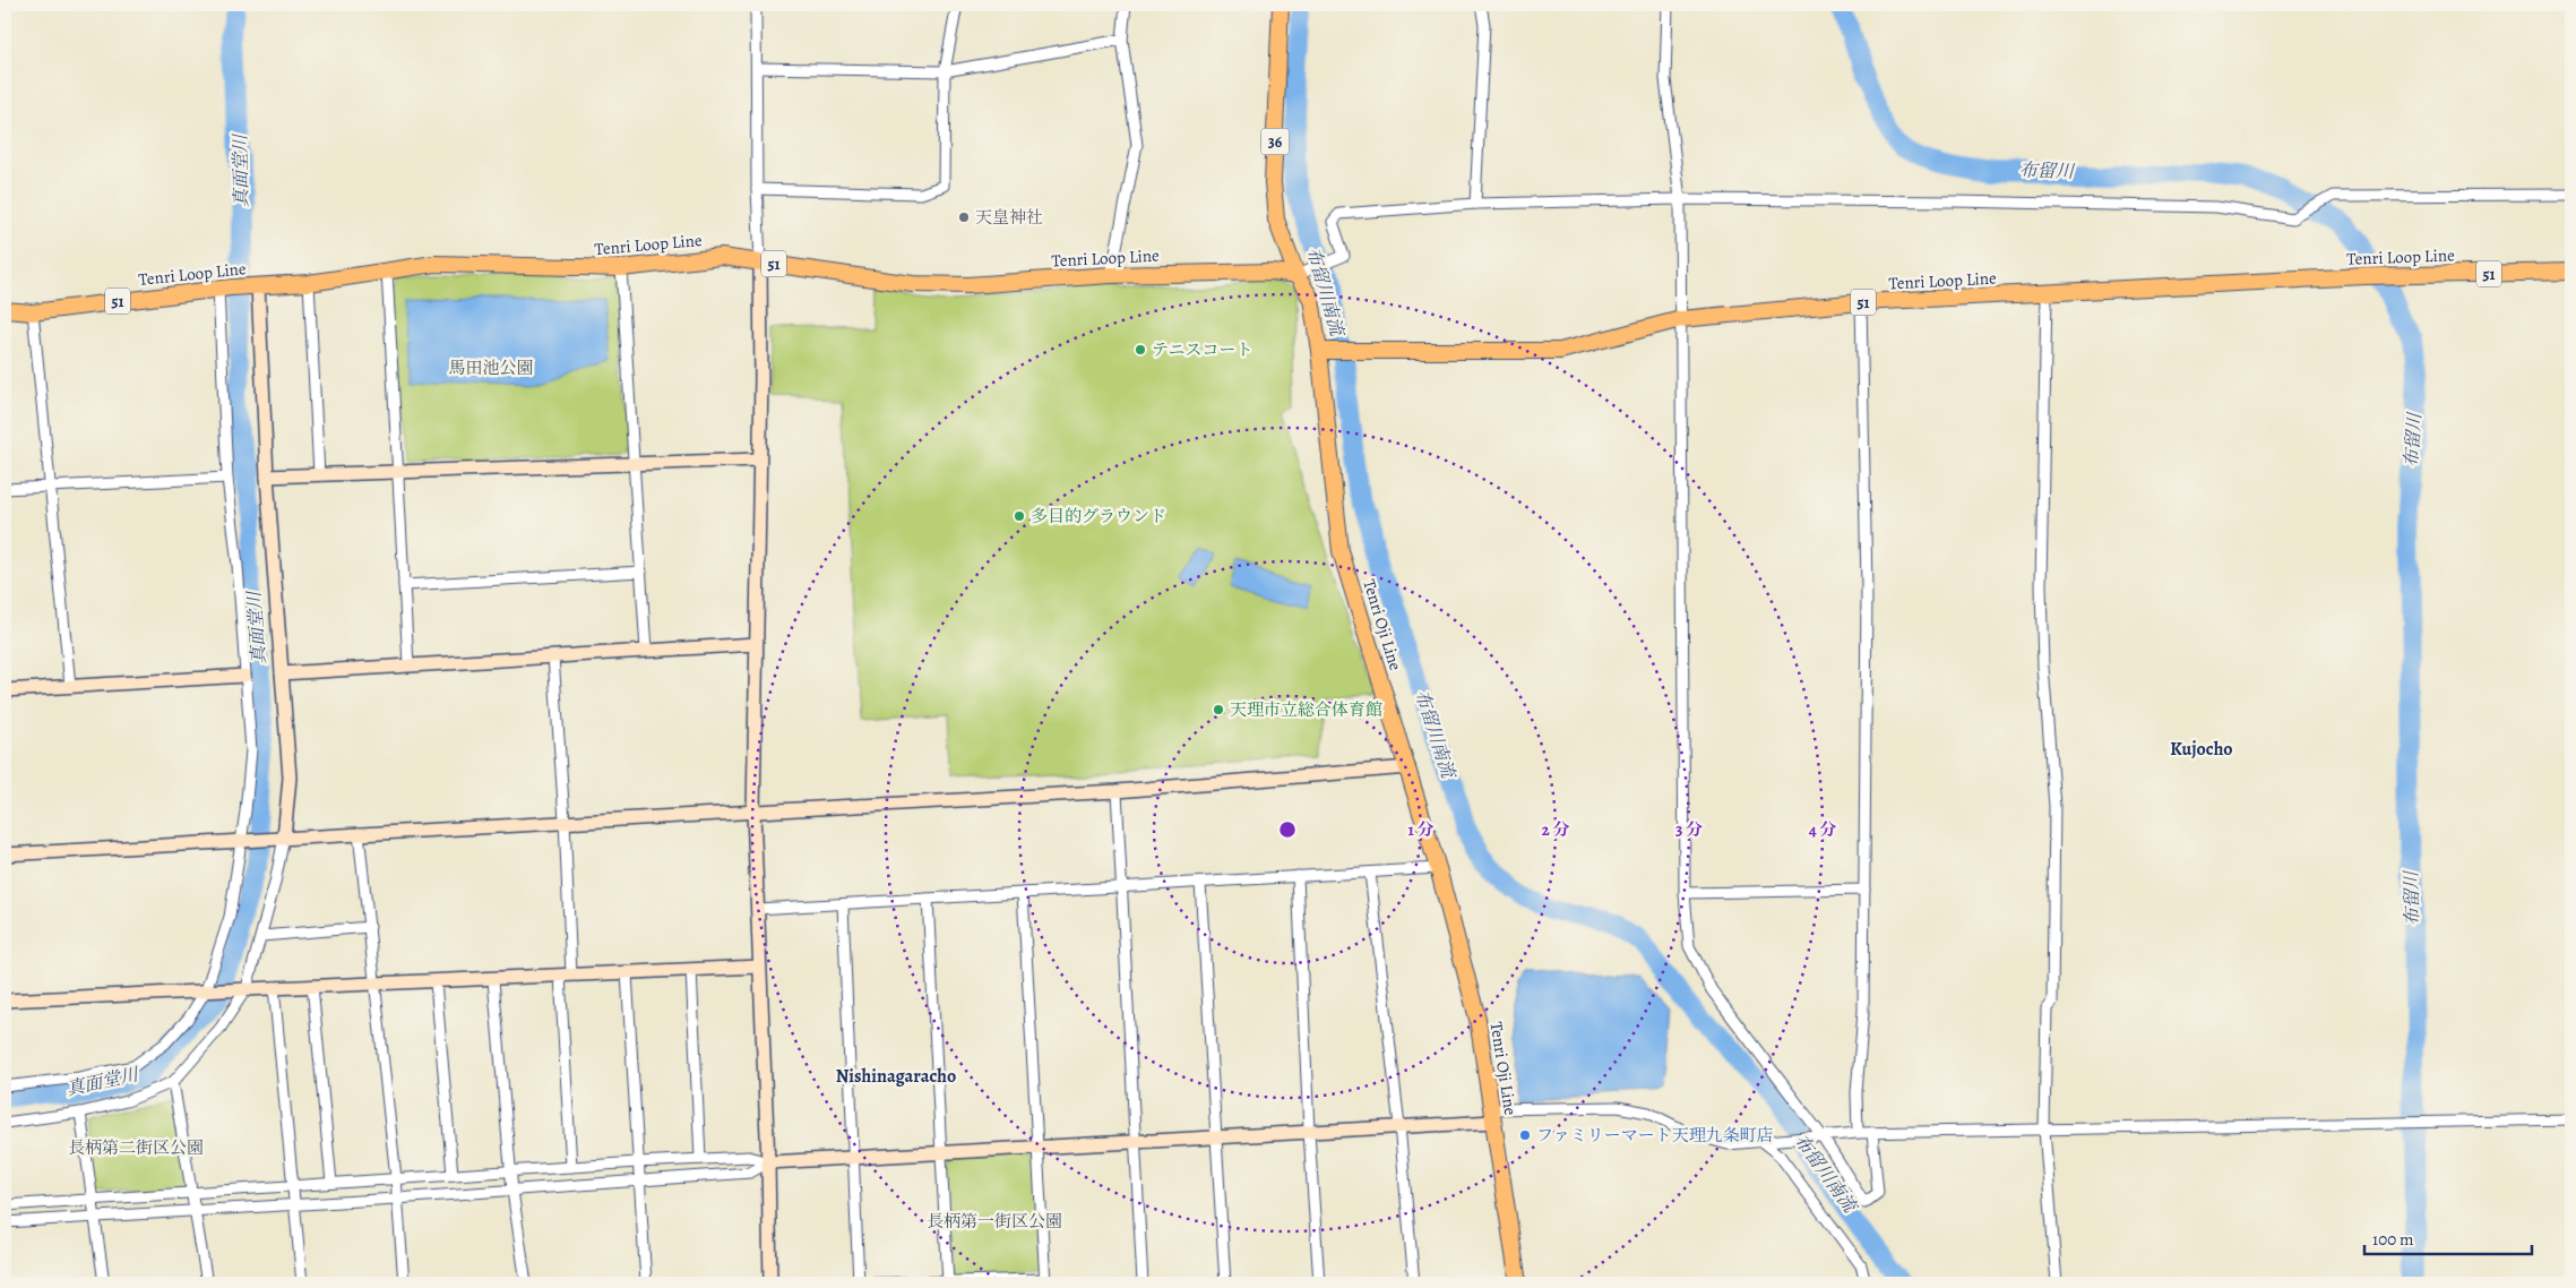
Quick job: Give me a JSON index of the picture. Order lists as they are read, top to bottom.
{
  "streets": {
    "main road": [
      "36",
      "Tenri Loop Line",
      "51",
      "Tenri Oji Line"
    ]
  },
  "crossings": [
    ["Tenri Loop Line", "Tenri Oji Line"]
  ],
  "districts": ["Kujocho", "Nishinagaracho"],
  "water": ["布留川", "真面堂川", "布留川南流"],
  "parks": ["馬田池公園", "長柄第二街区公園", "長柄第一街区公園"],
  "places": [
    "天皇神社",
    "テニスコート",
    "多目的グラウンド",
    "天理市立総合体育館",
    "ファミリーマート天理九条町店"
  ],
  "scale_bar": "100 m",
  "rings": [
    "1 分",
    "2 分",
    "3 分",
    "4 分"
  ]
}
